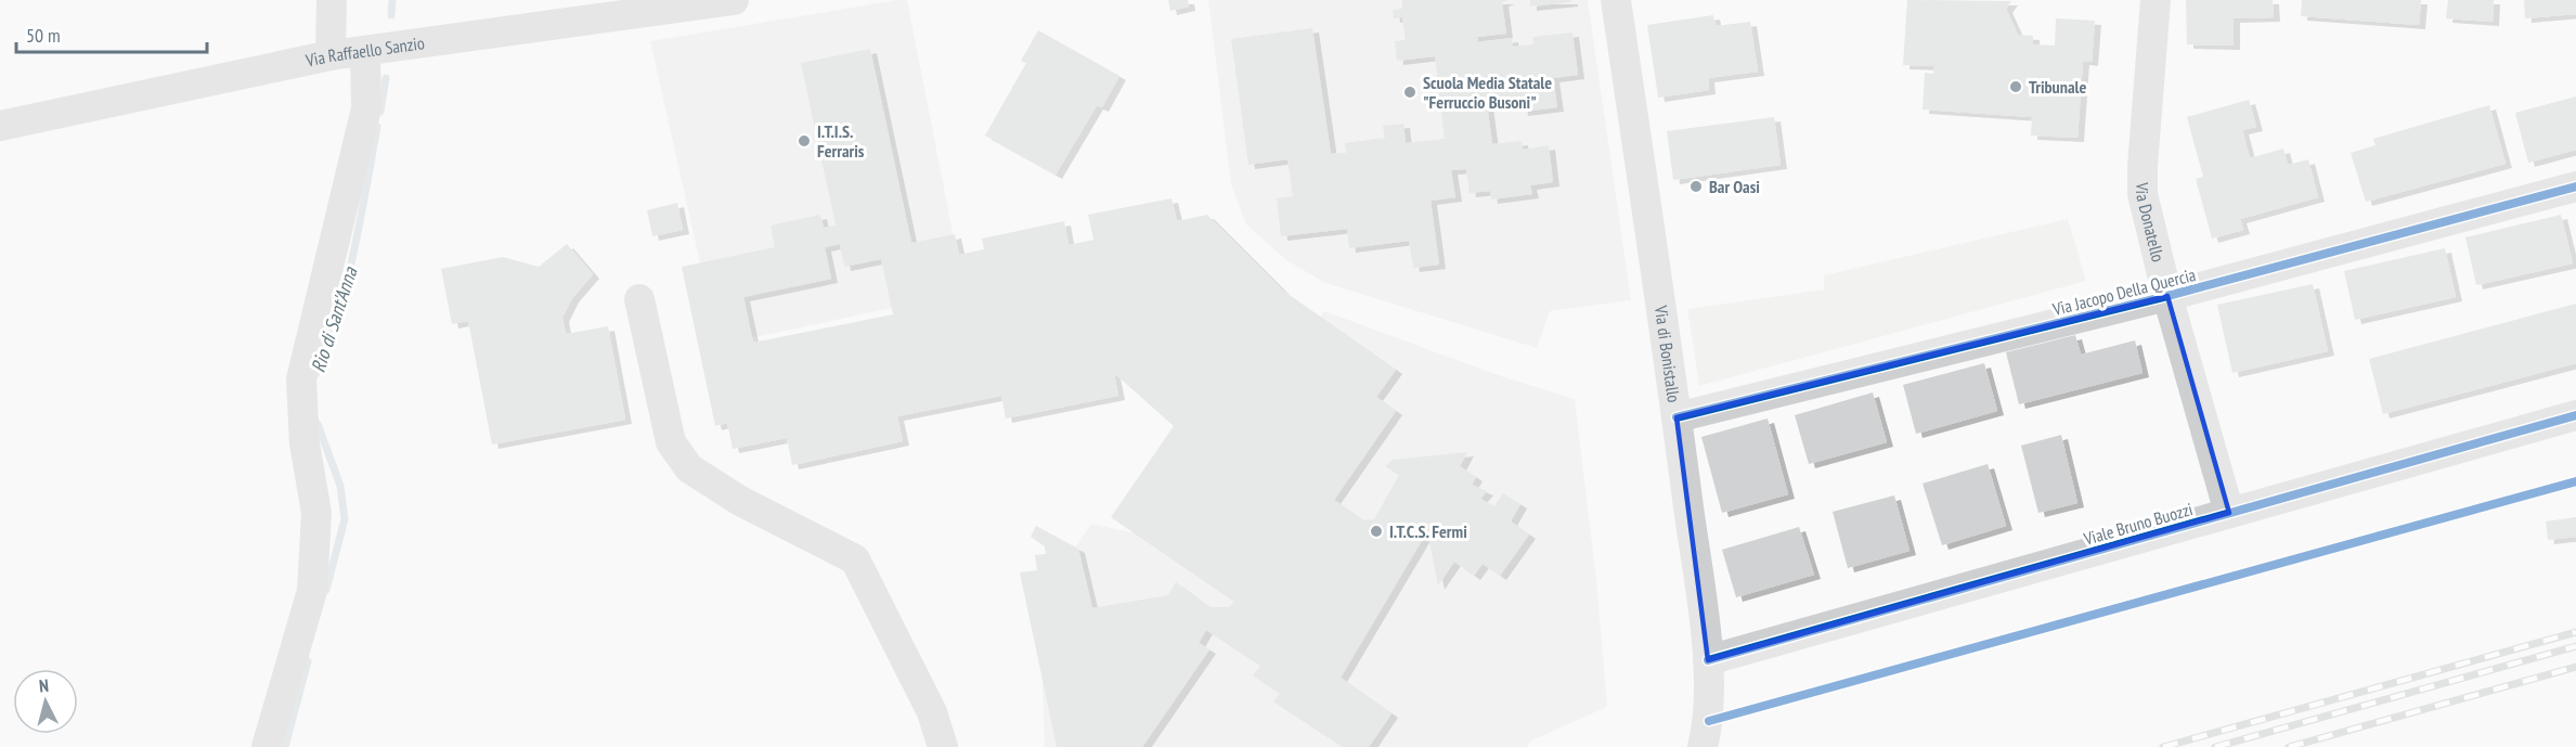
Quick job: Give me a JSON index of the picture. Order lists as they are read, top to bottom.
{
  "streets": {
    "street": [
      "Via Raffaello Sanzio",
      "Via Donatello",
      "Via Jacopo Della Quercia",
      "Via di Bonistallo",
      "Viale Bruno Buozzi"
    ]
  },
  "crossings": [
    ["Via Donatello", "Via Jacopo Della Quercia"],
    ["Via Donatello", "Viale Bruno Buozzi"],
    ["Via Jacopo Della Quercia", "Via di Bonistallo"],
    ["Via di Bonistallo", "Viale Bruno Buozzi"]
  ],
  "water": ["Rio di Sant'Anna"],
  "places": [
    "Tribunale",
    "Scuola Media Statale \"Ferruccio Busoni\"",
    "I.T.I.S. Ferraris",
    "Bar Oasi",
    "I.T.C.S. Fermi"
  ],
  "scale_bar": "50 m",
  "north": "top"
}
